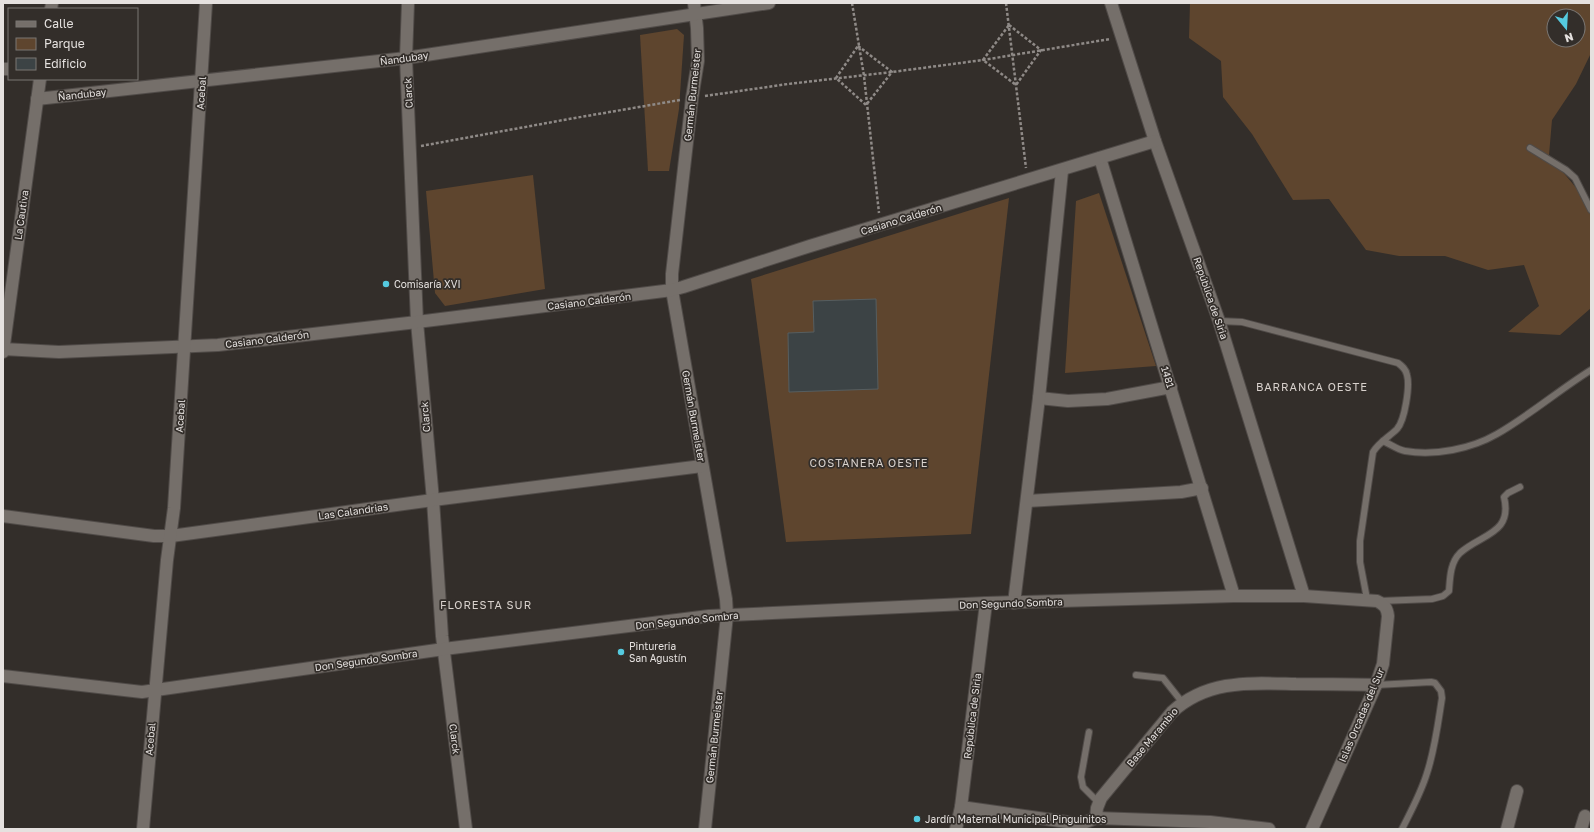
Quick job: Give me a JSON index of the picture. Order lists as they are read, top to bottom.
{
  "streets": {
    "street": [
      "Ñandubay",
      "Acebal",
      "Clarck",
      "Germán Burmeister",
      "La Cautiva",
      "Casiano Calderón",
      "República de Siria",
      "1481",
      "Las Calandrias",
      "Don Segundo Sombra",
      "Islas Orcadas del Sur",
      "Base Marambio"
    ]
  },
  "crossings": [
    ["Ñandubay", "Acebal"],
    ["Ñandubay", "Clarck"],
    ["Ñandubay", "Germán Burmeister"],
    ["Ñandubay", "La Cautiva"],
    ["Acebal", "Casiano Calderón"],
    ["Acebal", "Las Calandrias"],
    ["Acebal", "Don Segundo Sombra"],
    ["Clarck", "Casiano Calderón"],
    ["Clarck", "Las Calandrias"],
    ["Clarck", "Don Segundo Sombra"],
    ["Germán Burmeister", "Casiano Calderón"],
    ["Germán Burmeister", "Las Calandrias"],
    ["Germán Burmeister", "Don Segundo Sombra"],
    ["La Cautiva", "Casiano Calderón"],
    ["Casiano Calderón", "República de Siria"],
    ["Casiano Calderón", "1481"],
    ["República de Siria", "Don Segundo Sombra"],
    ["1481", "Don Segundo Sombra"],
    ["Don Segundo Sombra", "Islas Orcadas del Sur"],
    ["Islas Orcadas del Sur", "Base Marambio"]
  ],
  "districts": ["BARRANCA OESTE", "COSTANERA OESTE", "FLORESTA SUR"],
  "places": ["Comisaría XVI", "Pintureria San Agustín", "Jardín Maternal Municipal Pinguinitos"],
  "legend": ["Calle", "Parque", "Edificio"],
  "north": "bottom"
}
